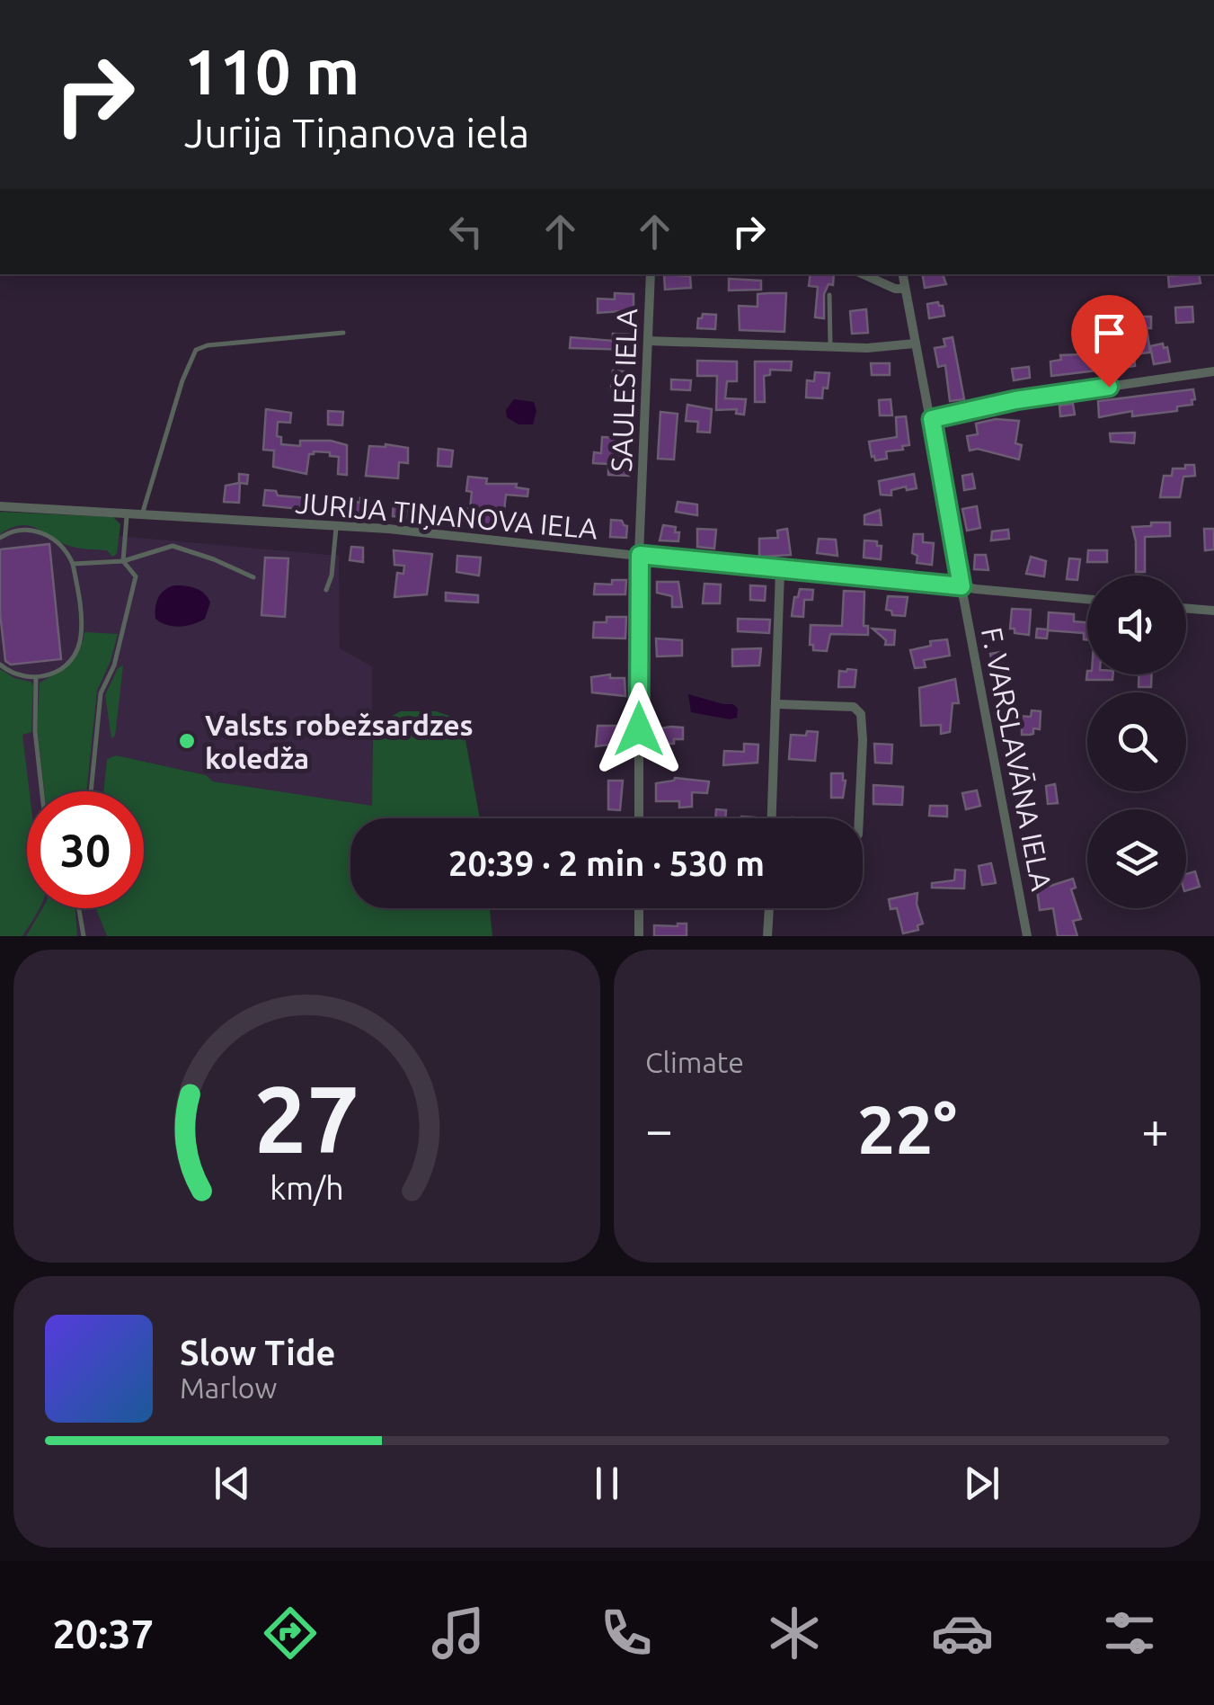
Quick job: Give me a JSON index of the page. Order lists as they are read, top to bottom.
{
  "streets": {
    "street": ["SAULES IELA", "JURIJA TIŅANOVA IELA", "F. VARSLAVĀNA IELA"]
  },
  "crossings": [
    ["SAULES IELA", "JURIJA TIŅANOVA IELA"],
    ["JURIJA TIŅANOVA IELA", "F. VARSLAVĀNA IELA"]
  ],
  "places": ["Valsts robežsardzes koledža"],
  "page": {
    "turn": ["110 m", "Jurija Tiņanova iela"],
    "limit": "30",
    "trip": "20:39 · 2 min · 530 m",
    "tile": "Climate",
    "heat": ["−", "22°", "+"],
    "song": ["Slow Tide", "Marlow"],
    "tabs": "20:37",
    "gauge": ["27", "km/h"]
  }
}
